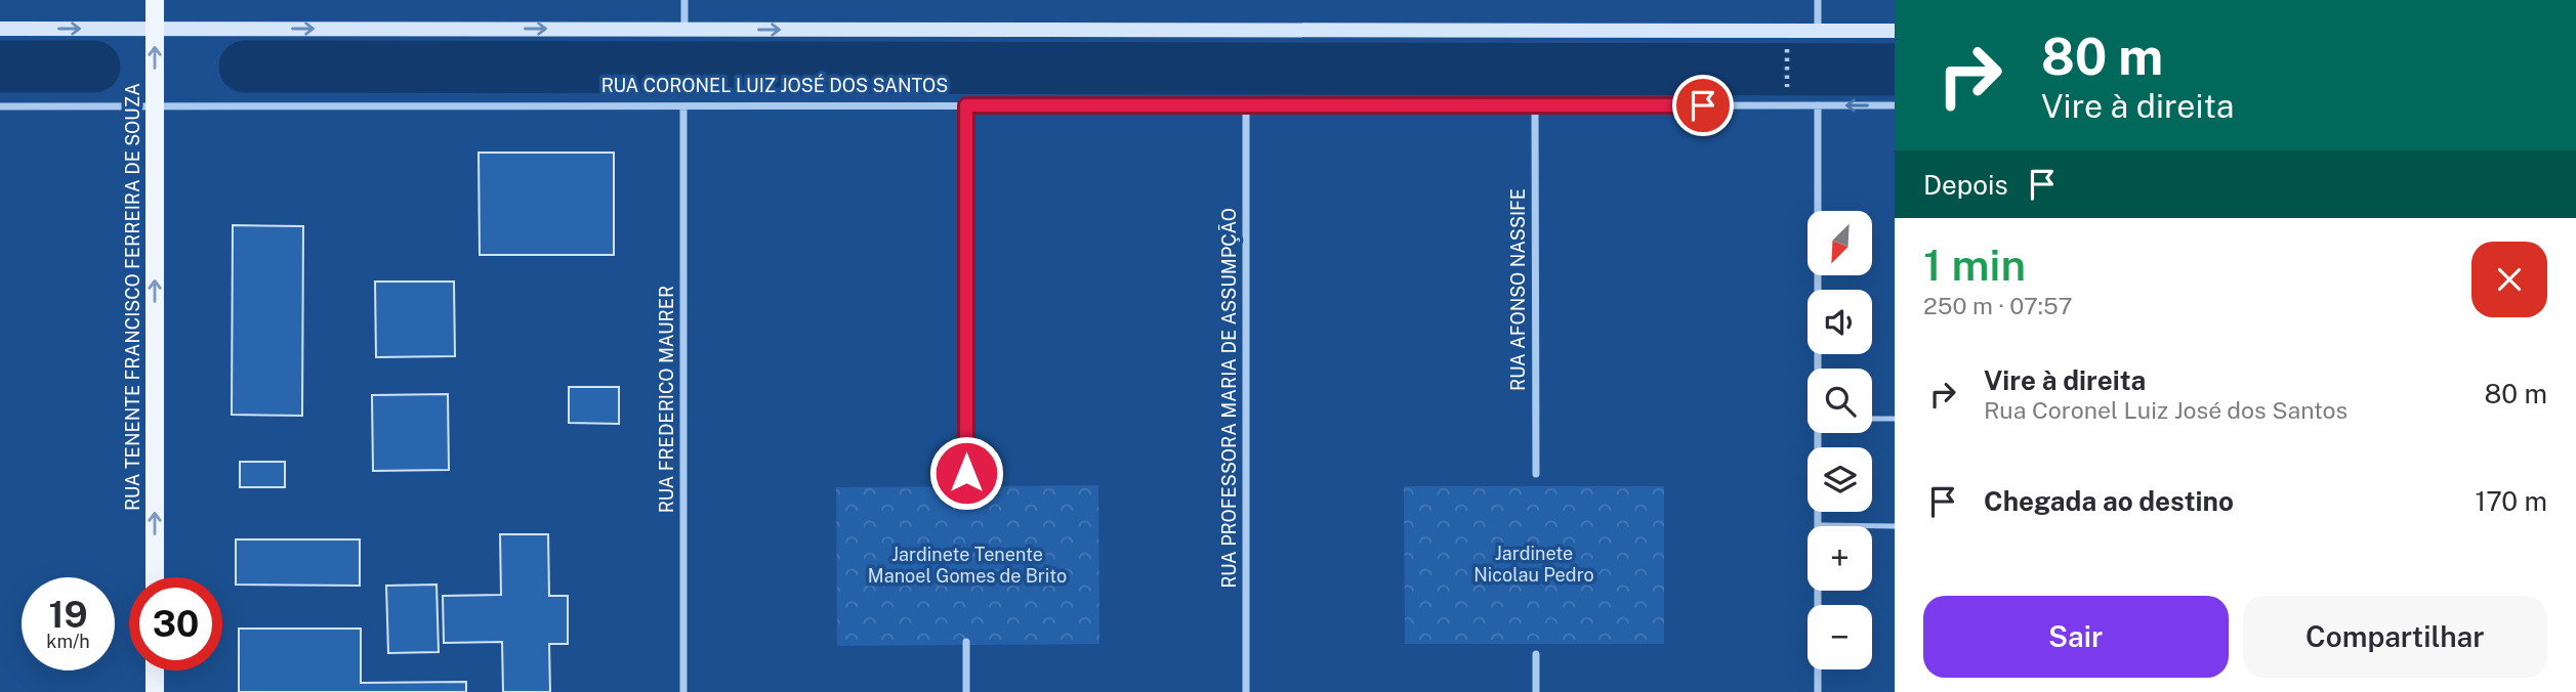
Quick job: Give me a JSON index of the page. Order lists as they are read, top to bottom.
{
  "streets": {
    "main road": ["RUA TENENTE FRANCISCO FERREIRA DE SOUZA"],
    "street": [
      "RUA CORONEL LUIZ JOSÉ DOS SANTOS",
      "RUA AFONSO NASSIFE",
      "RUA PROFESSORA MARIA DE ASSUMPÇÃO",
      "RUA FREDERICO MAURER"
    ]
  },
  "crossings": [
    ["RUA CORONEL LUIZ JOSÉ DOS SANTOS", "RUA AFONSO NASSIFE"],
    ["RUA CORONEL LUIZ JOSÉ DOS SANTOS", "RUA TENENTE FRANCISCO FERREIRA DE SOUZA"],
    ["RUA CORONEL LUIZ JOSÉ DOS SANTOS", "RUA PROFESSORA MARIA DE ASSUMPÇÃO"],
    ["RUA CORONEL LUIZ JOSÉ DOS SANTOS", "RUA FREDERICO MAURER"]
  ],
  "one_way": ["RUA TENENTE FRANCISCO FERREIRA DE SOUZA"],
  "parks": ["Jardinete Nicolau Pedro", "Jardinete Tenente Manoel Gomes de Brito"],
  "north": "bottom left",
  "page": {
    "turn": ["80 m", "Vire à direita"],
    "then": "Depois",
    "map_buttons": ["+", "−"],
    "heading": ["1 min", "250 m · 07:57"],
    "list": [
      {
        "name": "Vire à direita",
        "note": "Rua Coronel Luiz José dos Santos",
        "value": "80 m"
      },
      {
        "name": "Chegada ao destino",
        "value": "170 m"
      }
    ],
    "speed": "19 km/h",
    "limit": "30",
    "buttons": ["Sair", "Compartilhar"]
  }
}
